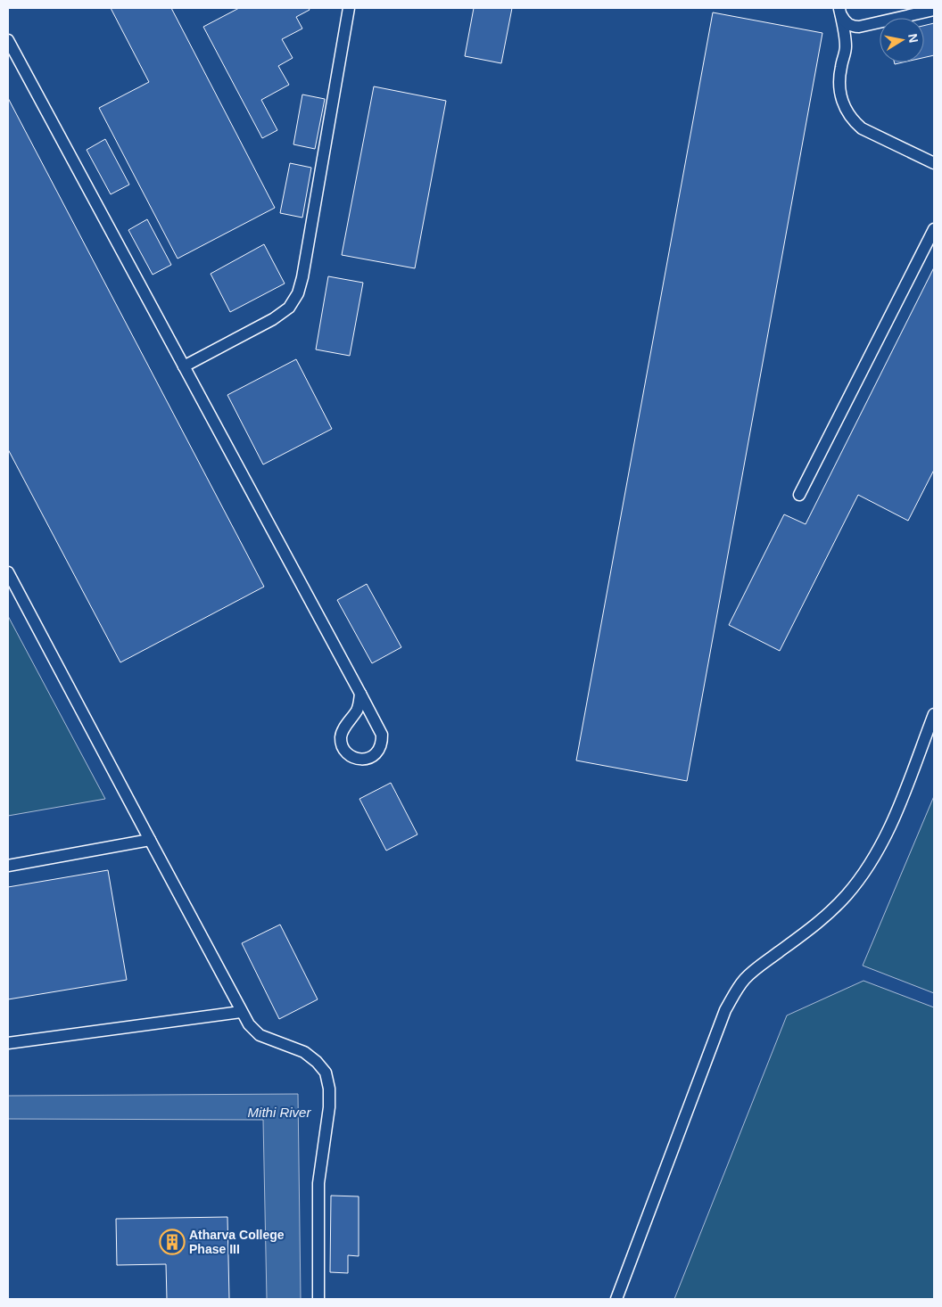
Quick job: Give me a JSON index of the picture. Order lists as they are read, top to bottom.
{
  "water": ["Mithi River"],
  "places": {
    "building": ["Atharva College Phase III"]
  },
  "north": "right"
}
